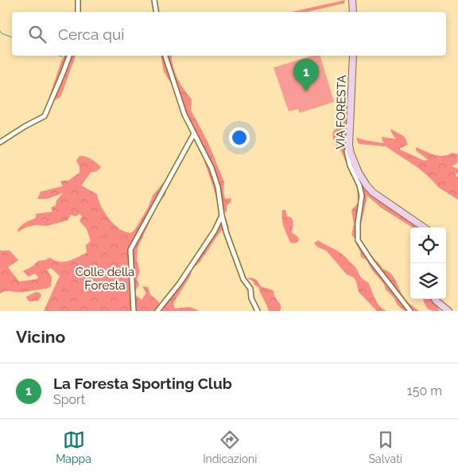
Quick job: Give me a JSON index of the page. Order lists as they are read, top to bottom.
{
  "streets": {
    "main road": ["VIA FORESTA"]
  },
  "parks": ["Colle della Foresta"],
  "page": {
    "search": "Cerca qui",
    "pins": "1",
    "heading": "Vicino",
    "list": [
      {
        "mark": "1",
        "name": "La Foresta Sporting Club",
        "note": "Sport",
        "value": "150 m"
      }
    ],
    "nav": ["Mappa", "Indicazioni", "Salvati"]
  }
}
